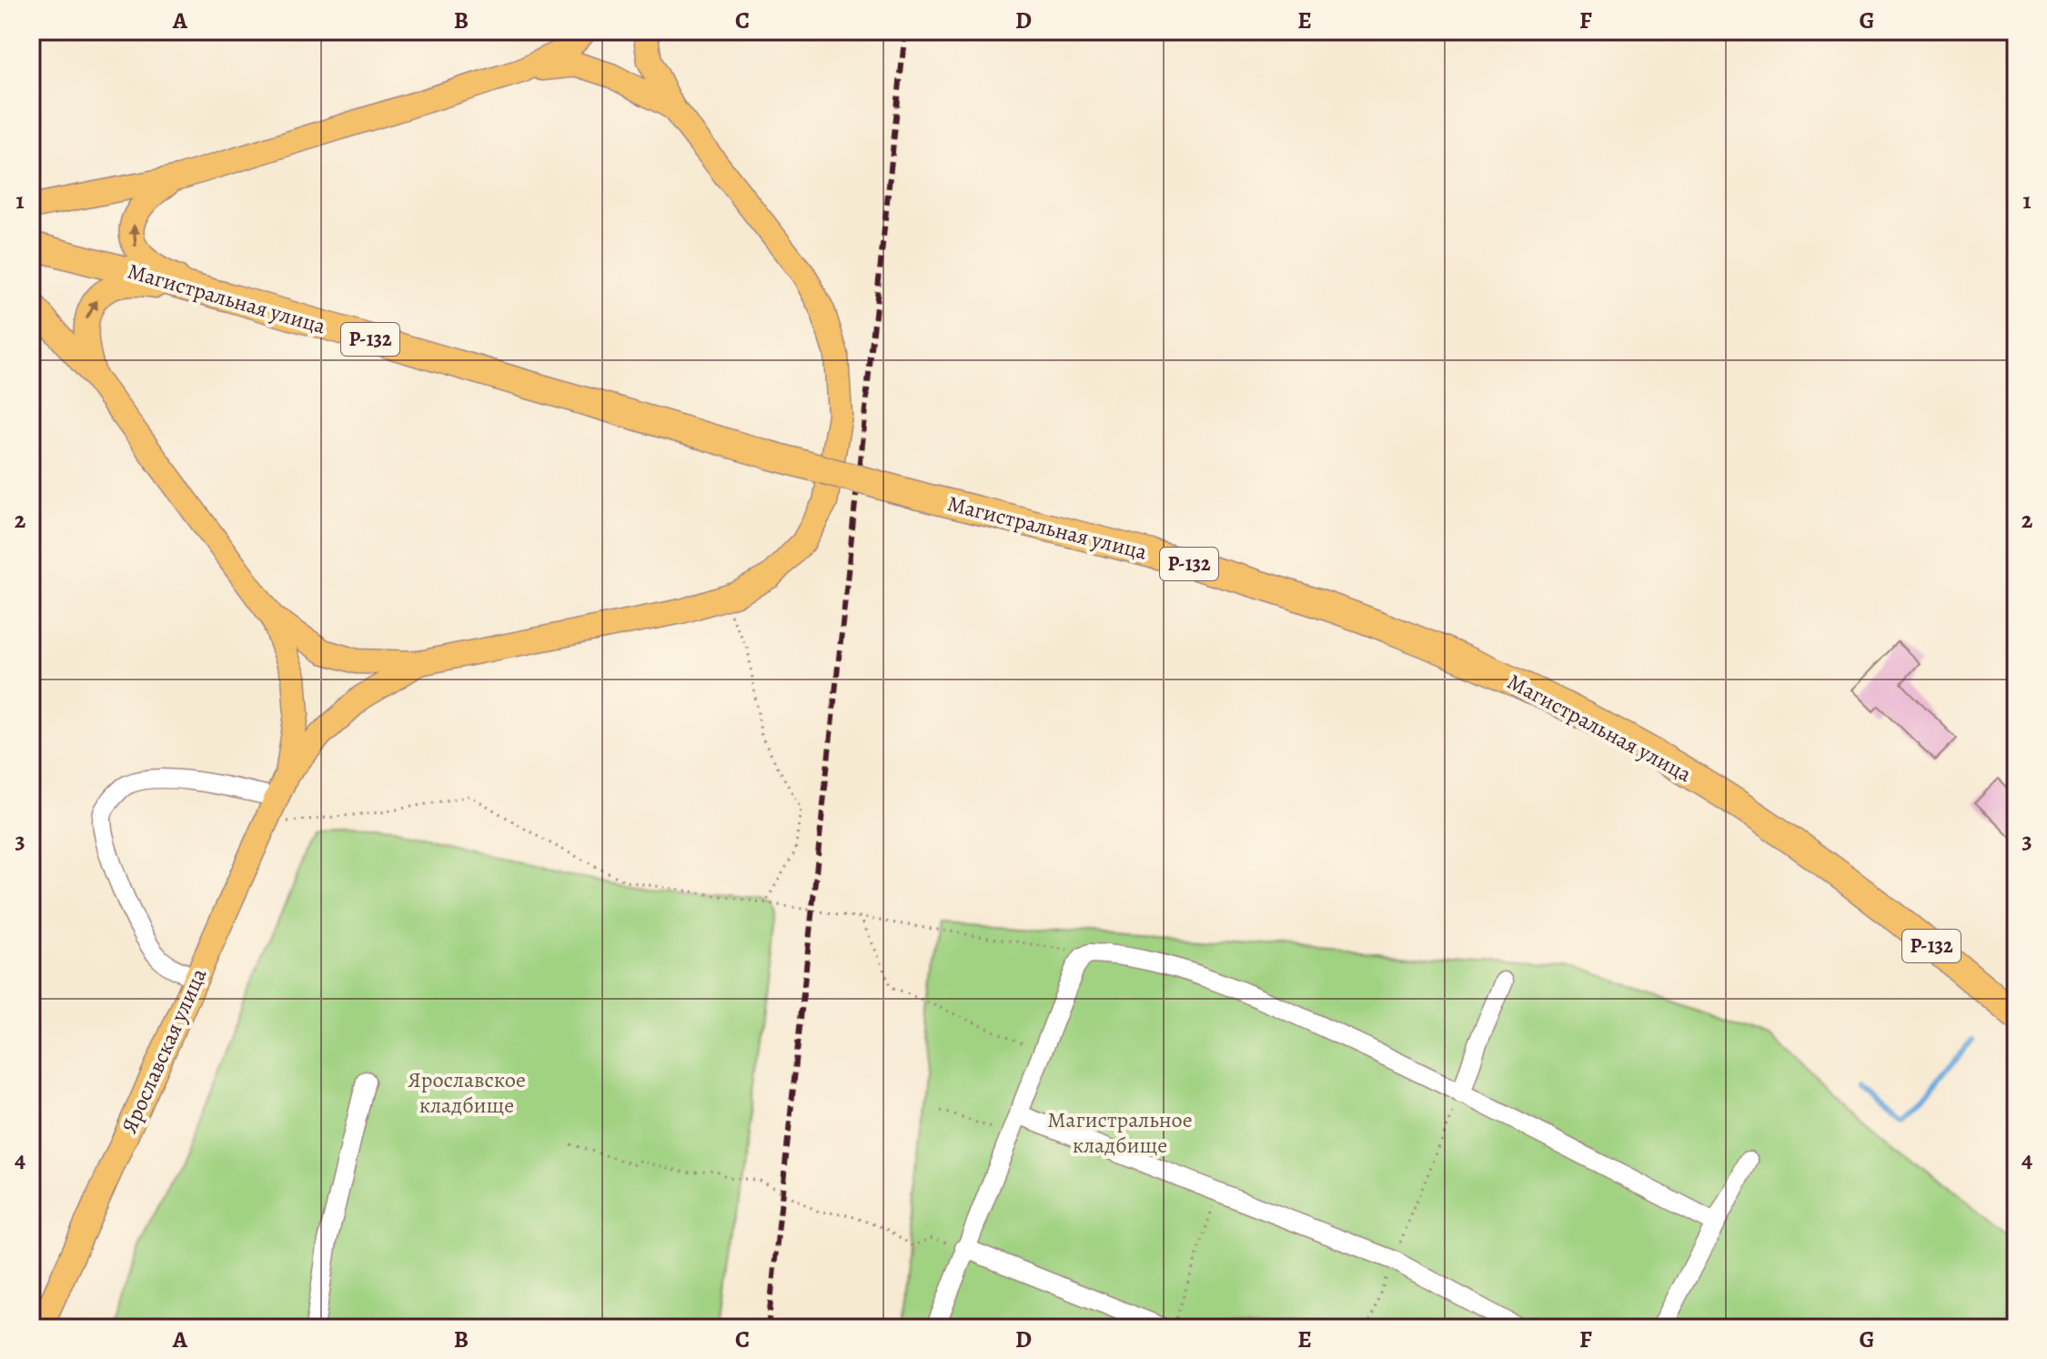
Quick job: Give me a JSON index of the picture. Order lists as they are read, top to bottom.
{
  "streets": {
    "highway": ["Магистральная улица", "Р-132"],
    "main road": ["Ярославская улица"]
  },
  "parks": ["Ярославское кладбище", "Магистральное кладбище"],
  "grid": {
    "columns": [
      "A",
      "B",
      "C",
      "D",
      "E",
      "F",
      "G"
    ],
    "rows": [
      "1",
      "2",
      "3",
      "4"
    ]
  }
}
